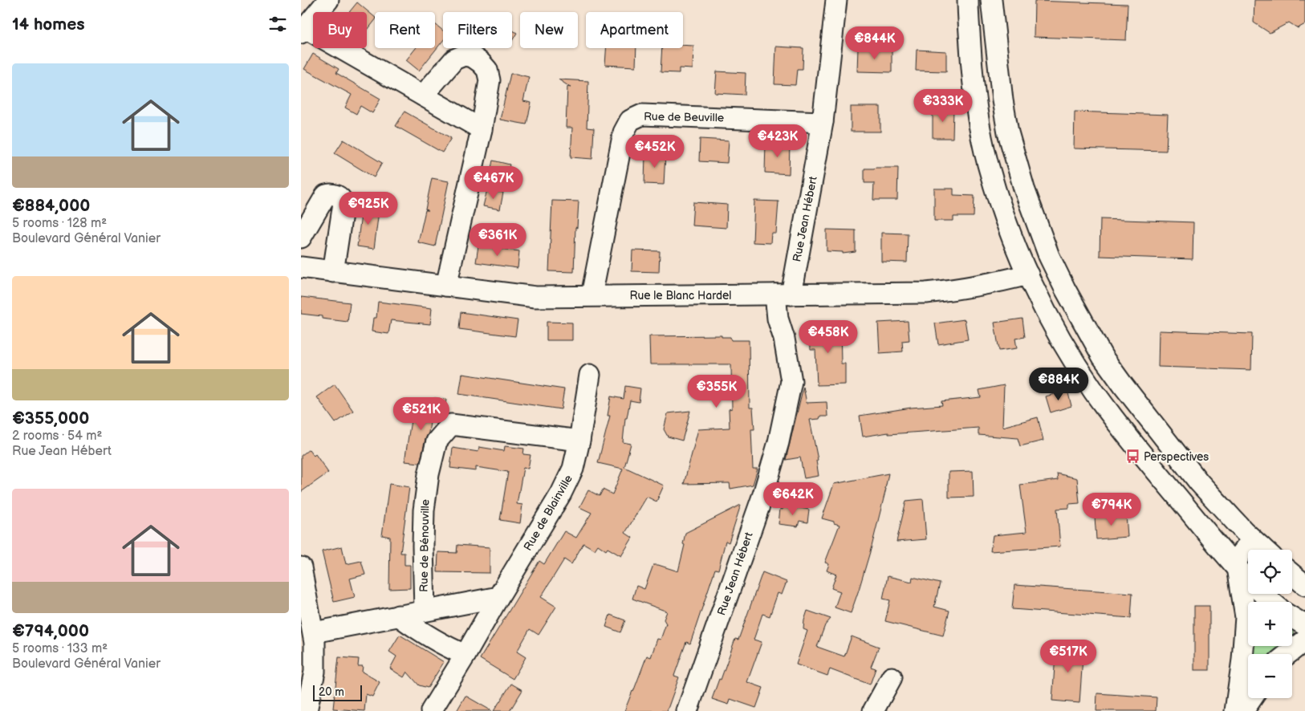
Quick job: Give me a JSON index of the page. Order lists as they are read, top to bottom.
{
  "streets": {
    "street": [
      "Rue de Beuville",
      "Rue Jean Hébert",
      "Rue le Blanc Hardel",
      "Rue de Blainville",
      "Rue de Bénouville"
    ]
  },
  "crossings": [
    ["Rue de Beuville", "Rue Jean Hébert"],
    ["Rue de Beuville", "Rue le Blanc Hardel"],
    ["Rue Jean Hébert", "Rue le Blanc Hardel"],
    ["Rue de Blainville", "Rue de Bénouville"]
  ],
  "places": {
    "bus stop": ["Perspectives"]
  },
  "scale_bar": "20 m",
  "page": {
    "heading": "14 homes",
    "chip": [
      "Buy",
      "Rent",
      "Filters",
      "New",
      "Apartment"
    ],
    "price": [
      "€844K",
      "€333K",
      "€423K",
      "€452K",
      "€467K",
      "€925K",
      "€361K",
      "€458K",
      "€884K",
      "€355K",
      "€521K",
      "€642K",
      "€794K",
      "€517K"
    ],
    "list": [
      {
        "name": "€884,000",
        "note": "5 rooms · 128 m² · Boulevard Général Vanier"
      },
      {
        "name": "€355,000",
        "note": "2 rooms · 54 m² · Rue Jean Hébert"
      },
      {
        "name": "€794,000",
        "note": "5 rooms · 133 m² · Boulevard Général Vanier"
      }
    ],
    "map_buttons": ["+", "−"],
    "scale": "20 m"
  }
}
